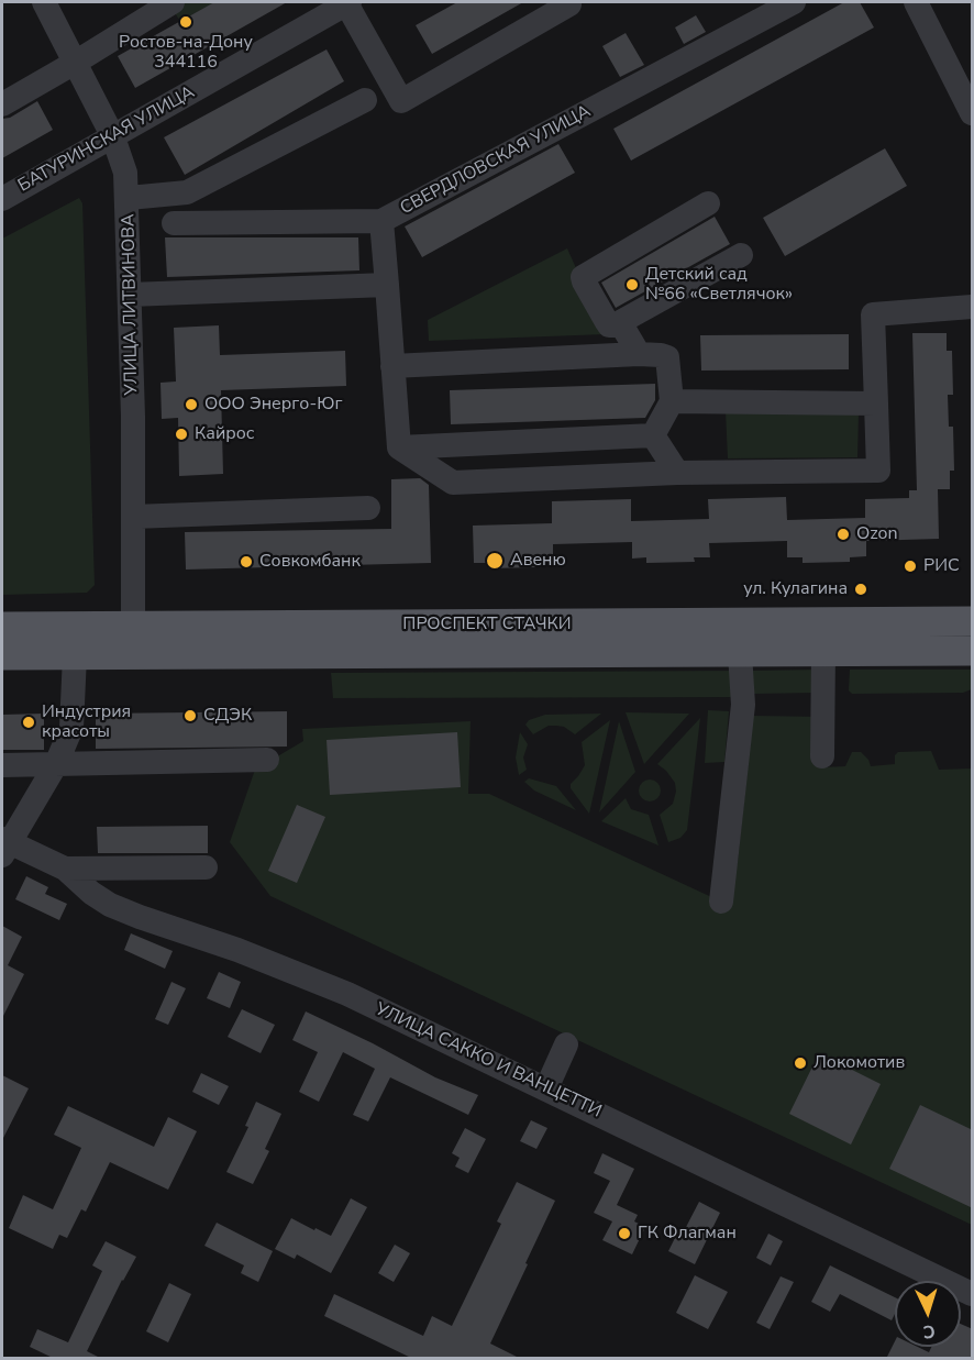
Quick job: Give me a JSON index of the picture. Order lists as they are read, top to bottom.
{
  "streets": {
    "main road": ["ПРОСПЕКТ СТАЧКИ"],
    "street": [
      "БАТУРИНСКАЯ УЛИЦА",
      "СВЕРДЛОВСКАЯ УЛИЦА",
      "УЛИЦА ЛИТВИНОВА",
      "УЛИЦА САККО И ВАНЦЕТТИ"
    ]
  },
  "crossings": [
    ["БАТУРИНСКАЯ УЛИЦА", "УЛИЦА ЛИТВИНОВА"],
    ["УЛИЦА ЛИТВИНОВА", "ПРОСПЕКТ СТАЧКИ"]
  ],
  "places": [
    "Ростов-на-Дону 344116",
    "Детский сад №66 «Светлячок»",
    "ООО Энерго-Юг",
    "Кайрос",
    "Ozon",
    "Авеню",
    "Совкомбанк",
    "РИС",
    "ул. Кулагина",
    "СДЭК",
    "Индустрия красоты",
    "Локомотив",
    "ГК Флагман"
  ],
  "north": "bottom"
}
